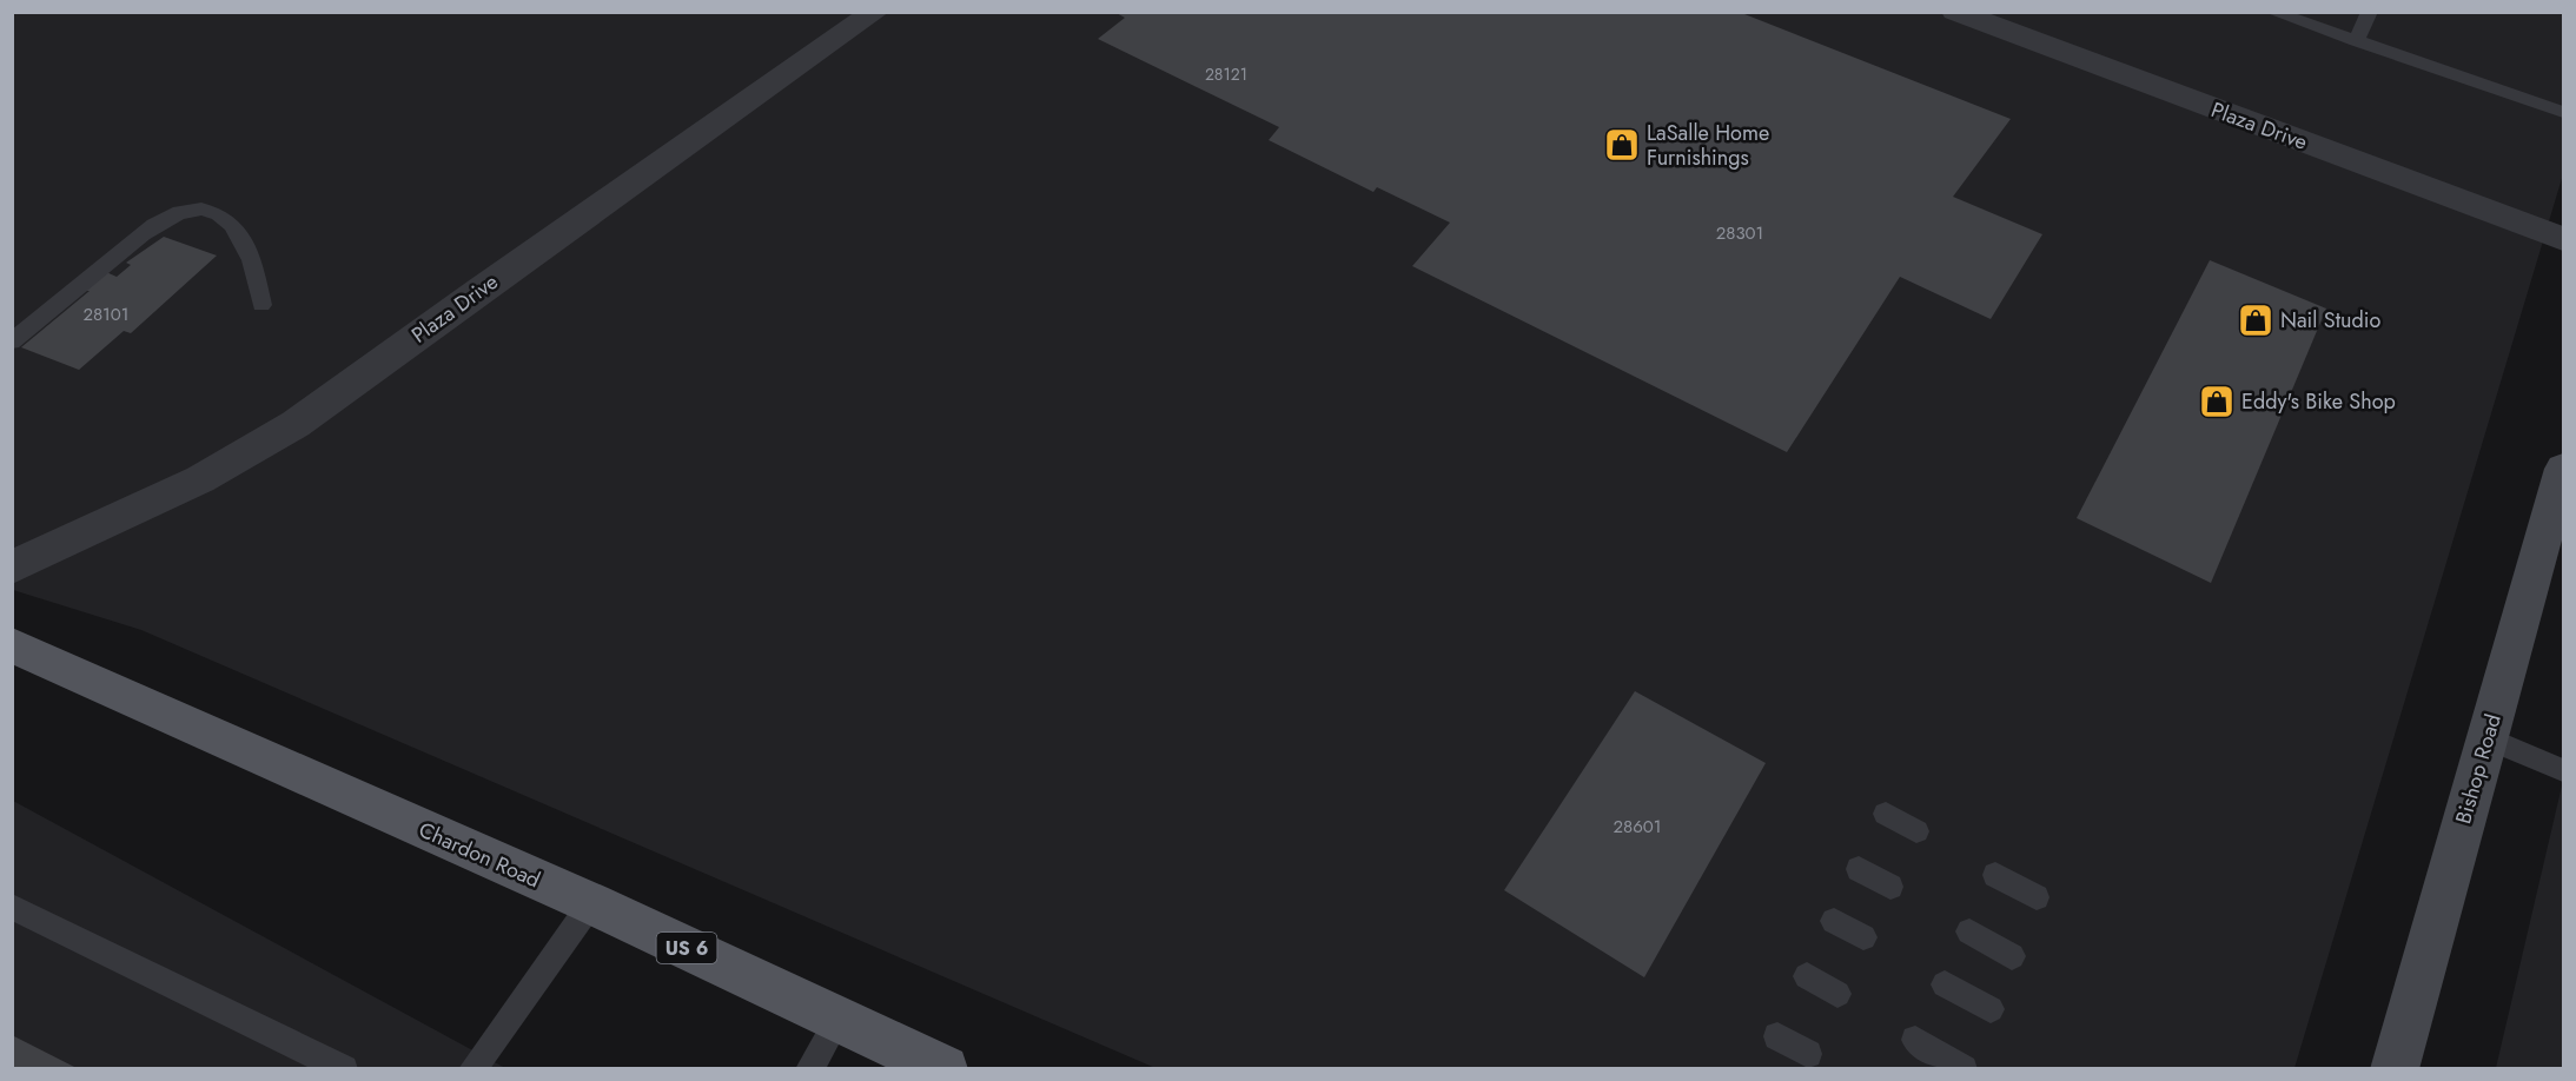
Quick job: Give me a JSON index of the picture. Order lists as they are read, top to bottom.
{
  "streets": {
    "main road": ["Bishop Road", "Chardon Road", "US 6"],
    "street": ["Plaza Drive"]
  },
  "places": {
    "shop": ["LaSalle Home Furnishings", "Nail Studio", "Eddy's Bike Shop"]
  },
  "house_numbers": [
    "28121",
    "28301",
    "28101",
    "28601"
  ]
}
